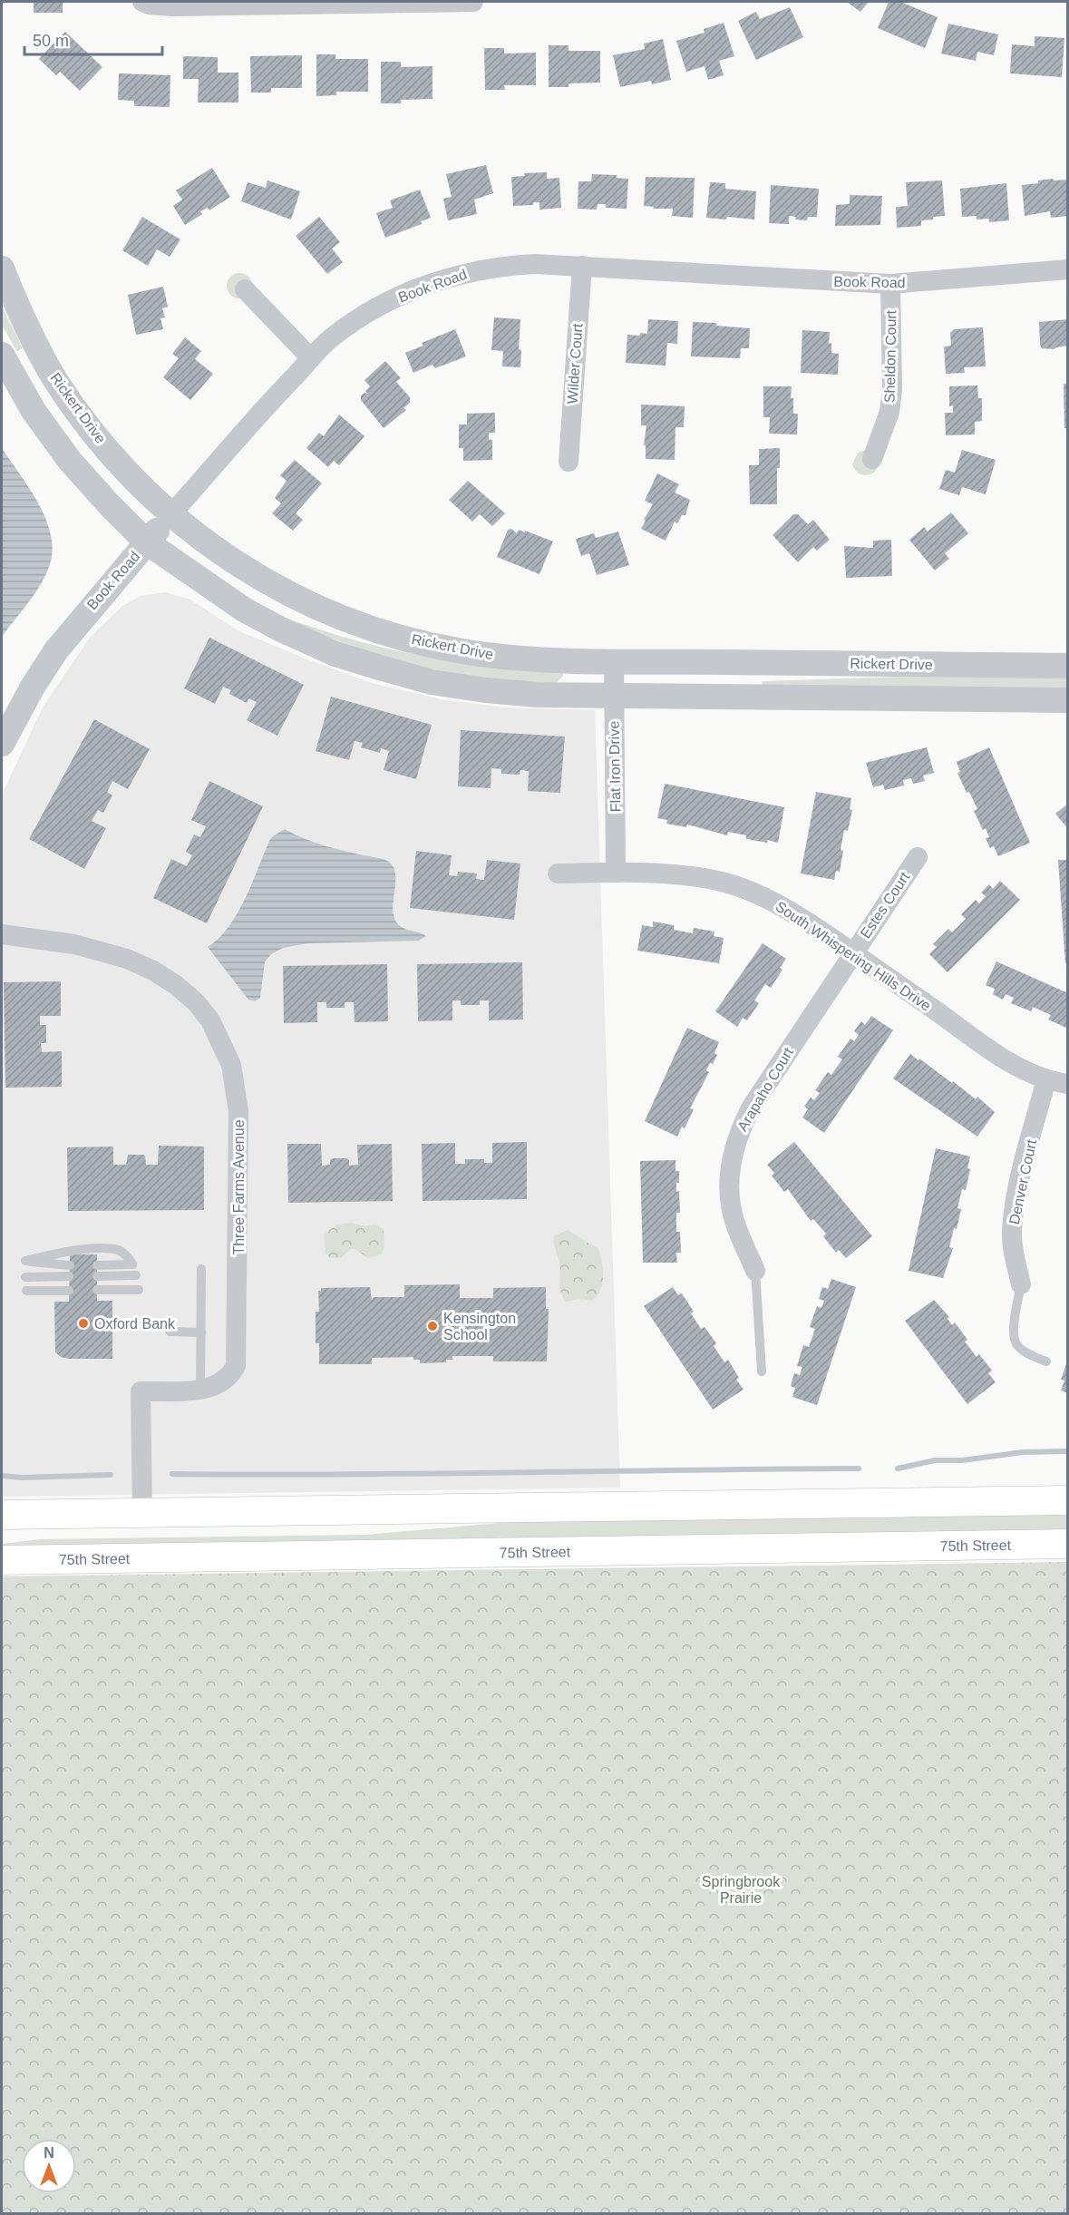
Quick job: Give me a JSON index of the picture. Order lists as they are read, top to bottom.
{
  "streets": {
    "main road": ["75th Street"],
    "street": [
      "Book Road",
      "Sheldon Court",
      "Wilder Court",
      "Rickert Drive",
      "Flat Iron Drive",
      "Estes Court",
      "South Whispering Hills Drive",
      "Arapaho Court",
      "Denver Court",
      "Three Farms Avenue"
    ]
  },
  "crossings": [
    ["Book Road", "Sheldon Court"],
    ["Book Road", "Wilder Court"],
    ["Book Road", "Rickert Drive"],
    ["Rickert Drive", "Flat Iron Drive"],
    ["Flat Iron Drive", "South Whispering Hills Drive"],
    ["Estes Court", "South Whispering Hills Drive"],
    ["Estes Court", "Arapaho Court"],
    ["South Whispering Hills Drive", "Arapaho Court"],
    ["South Whispering Hills Drive", "Denver Court"]
  ],
  "parks": ["Springbrook Prairie"],
  "places": ["Oxford Bank", "Kensington School"],
  "scale_bar": "50 m",
  "north": "top"
}
